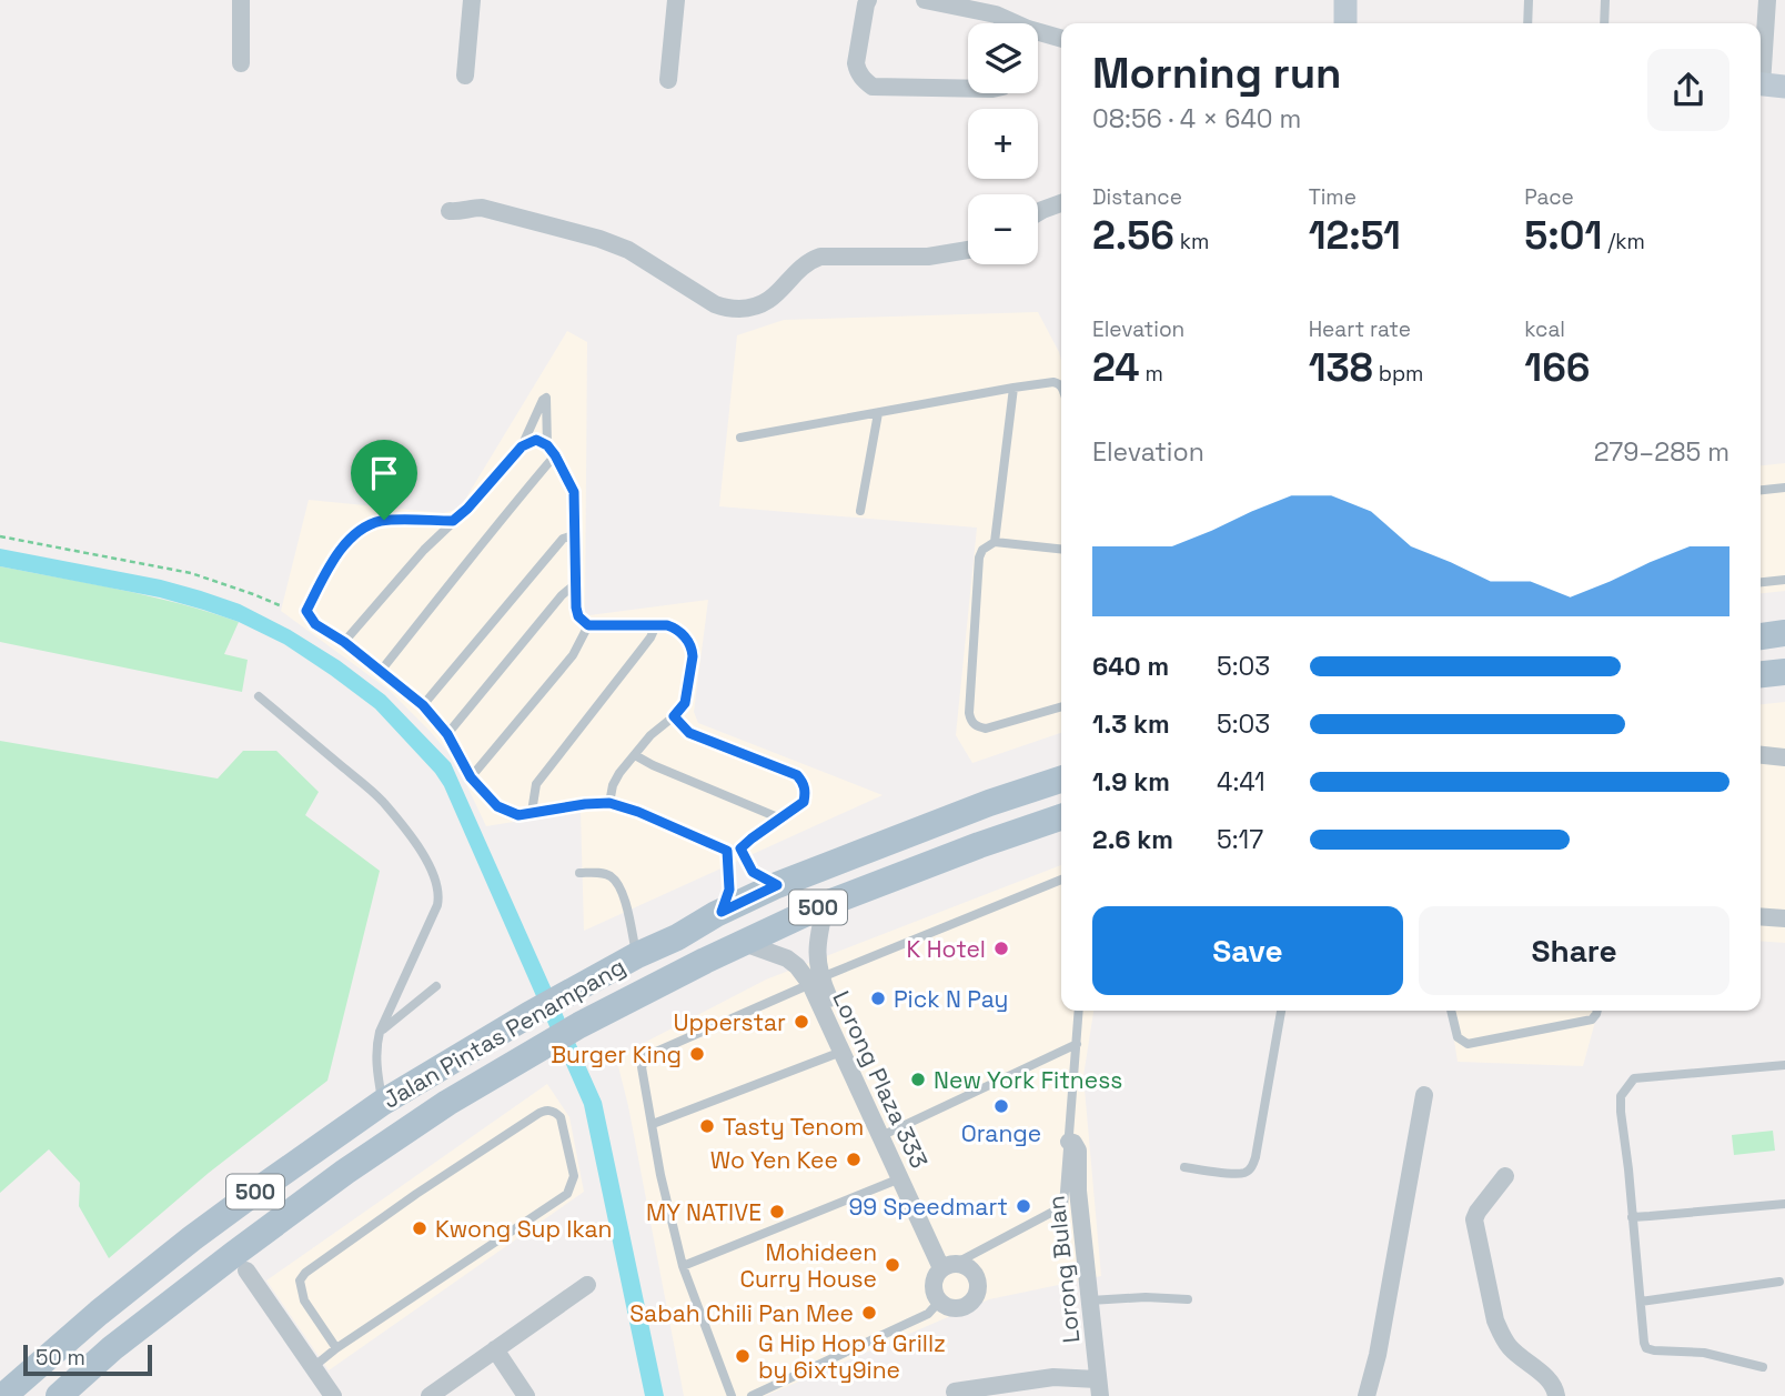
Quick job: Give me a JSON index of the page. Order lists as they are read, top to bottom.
{
  "streets": {
    "main road": ["500", "Jalan Pintas Penampang"],
    "street": ["Lorong Plaza 333", "Lorong Bulan"]
  },
  "crossings": [
    ["Jalan Pintas Penampang", "Lorong Plaza 333"]
  ],
  "places": [
    "K Hotel",
    "Pick N Pay",
    "Upperstar",
    "Burger King",
    "New York Fitness",
    "Orange",
    "Tasty Tenom",
    "Wo Yen Kee",
    "99 Speedmart",
    "MY NATIVE",
    "Kwong Sup Ikan",
    "Mohideen Curry House",
    "Sabah Chili Pan Mee",
    "G Hip Hop & Grillz by 6ixty9ine"
  ],
  "scale_bar": "50 m",
  "page": {
    "map_buttons": ["+", "−"],
    "heading": ["Morning run", "08:56 · 4 × 640 m"],
    "stats": [
      ["Distance", "2.56 km"],
      ["Time", "12:51"],
      ["Pace", "5:01 /km"],
      ["Elevation", "24 m"],
      ["Heart rate", "138 bpm"],
      ["kcal", "166"]
    ],
    "chart": ["Elevation", "279–285 m"],
    "list": [
      {
        "name": "640 m",
        "note": "5:03"
      },
      {
        "name": "1.3 km",
        "note": "5:03"
      },
      {
        "name": "1.9 km",
        "note": "4:41"
      },
      {
        "name": "2.6 km",
        "note": "5:17"
      }
    ],
    "buttons": ["Save", "Share"],
    "scale": "50 m"
  }
}
